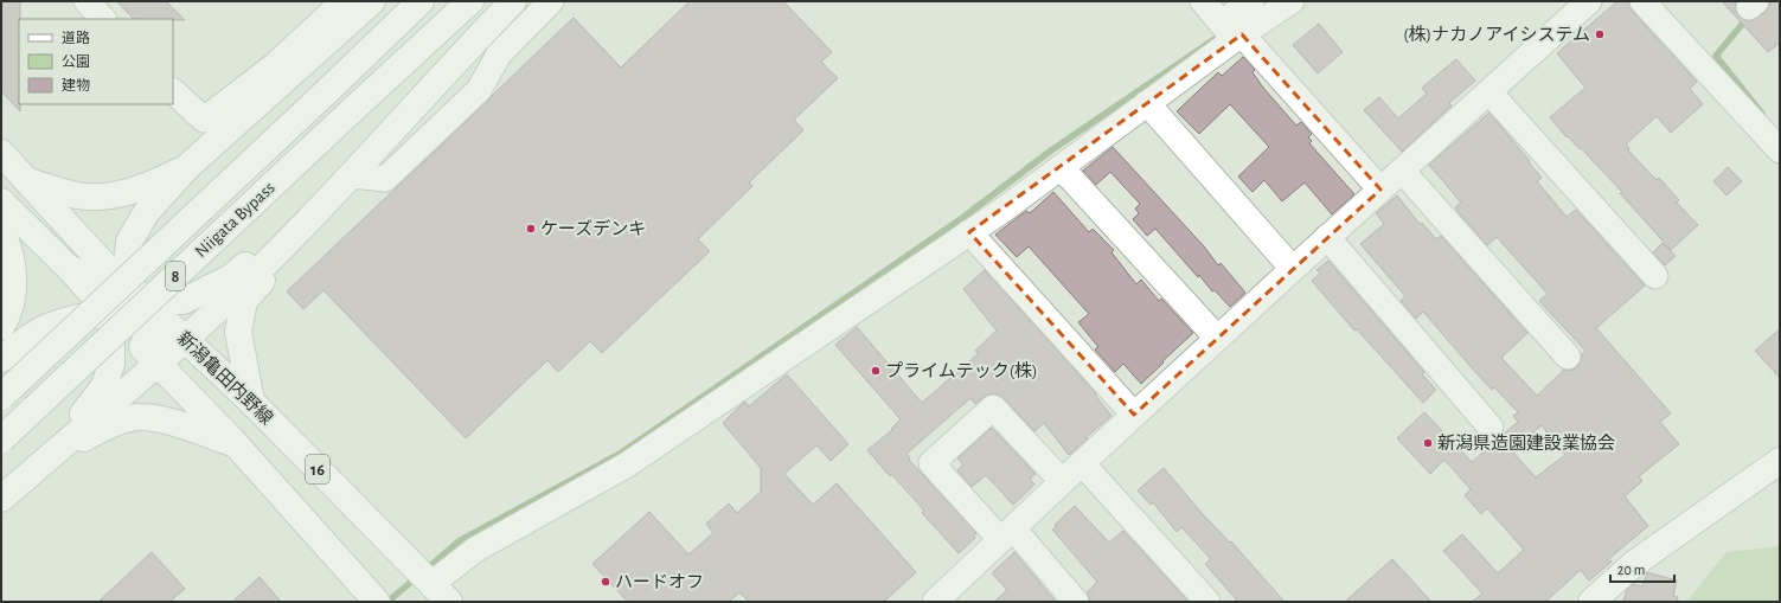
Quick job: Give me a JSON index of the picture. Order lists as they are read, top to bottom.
{
  "streets": {
    "main road": [
      "Niigata Bypass",
      "8",
      "新潟亀田内野線",
      "16"
    ]
  },
  "places": [
    "(株)ナカノアイシステム",
    "ケーズデンキ",
    "プライムテック(株)",
    "新潟県造園建設業協会",
    "ハードオフ"
  ],
  "legend": ["道路", "公園", "建物"],
  "scale_bar": "20 m"
}
